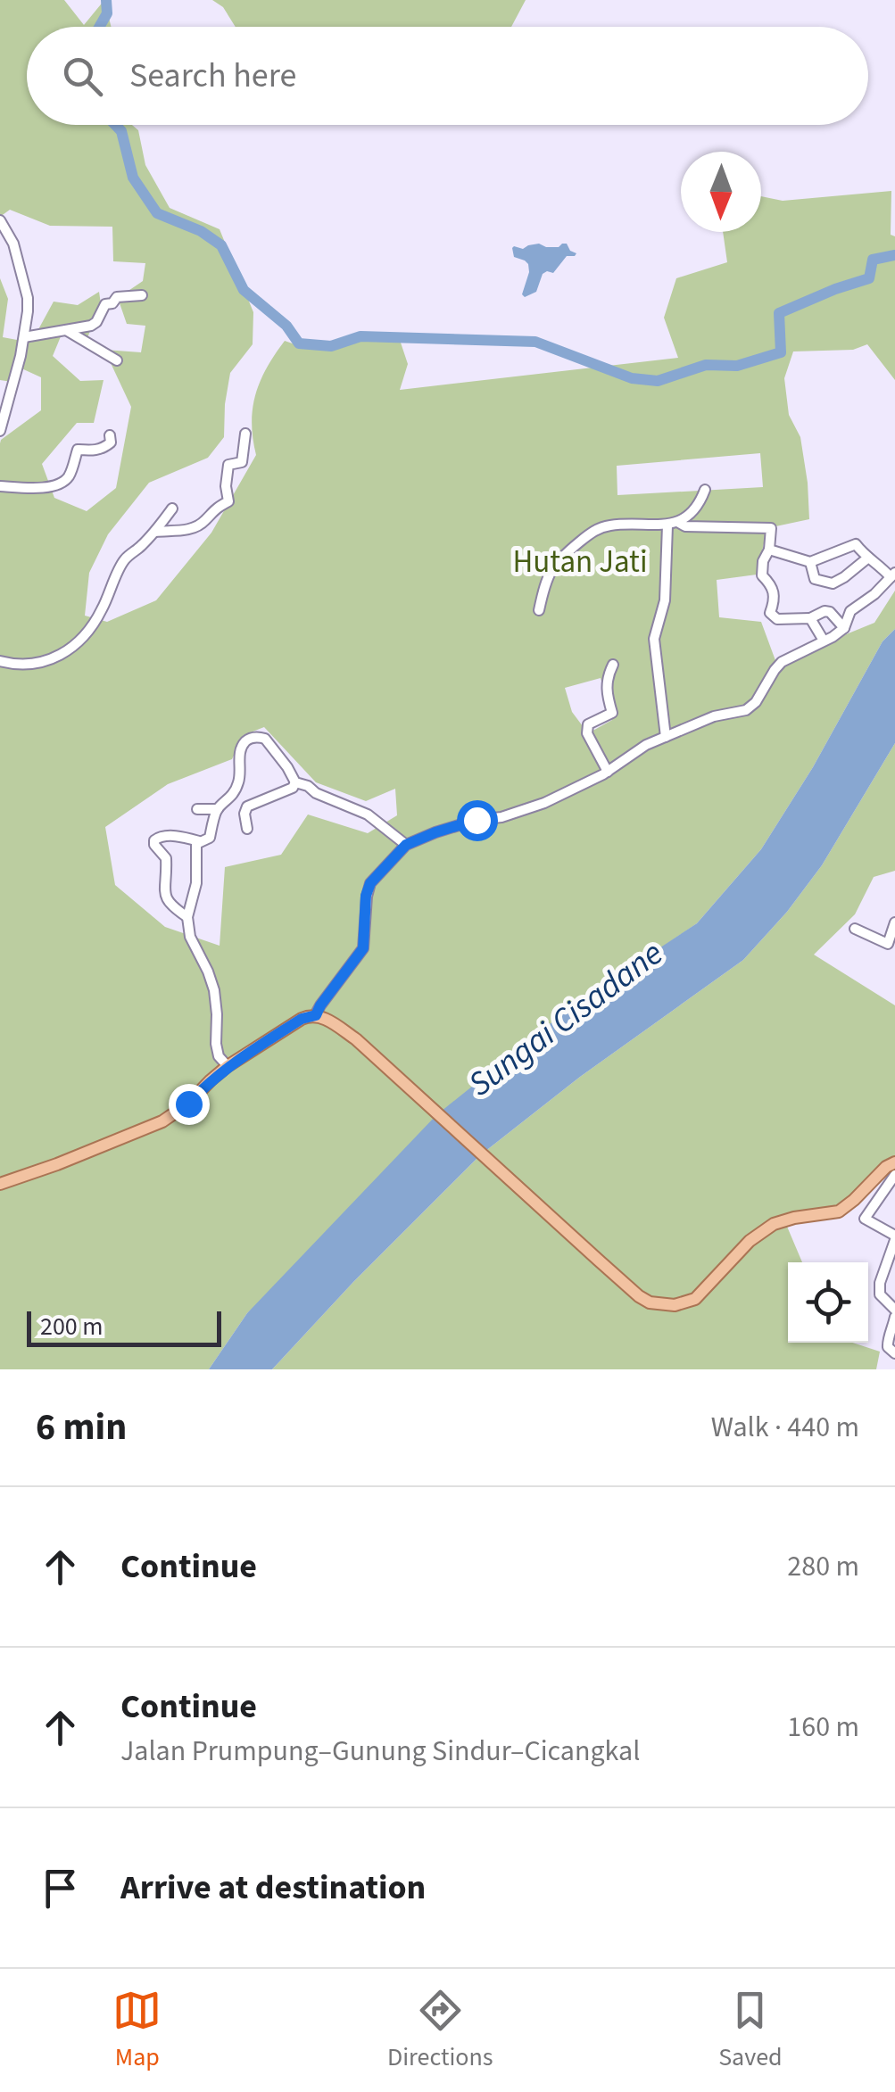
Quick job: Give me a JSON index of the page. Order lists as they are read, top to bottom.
{
  "water": ["Sungai Cisadane"],
  "parks": ["Hutan Jati"],
  "scale_bar": "200 m",
  "north": "bottom",
  "page": {
    "search": "Search here",
    "scale": "200 m",
    "heading": ["6 min", "Walk · 440 m"],
    "list": [
      ["Continue", "280 m"],
      ["Continue", "Jalan Prumpung–Gunung Sindur–Cicangkal", "160 m"],
      "Arrive at destination"
    ],
    "nav": ["Map", "Directions", "Saved"]
  }
}
